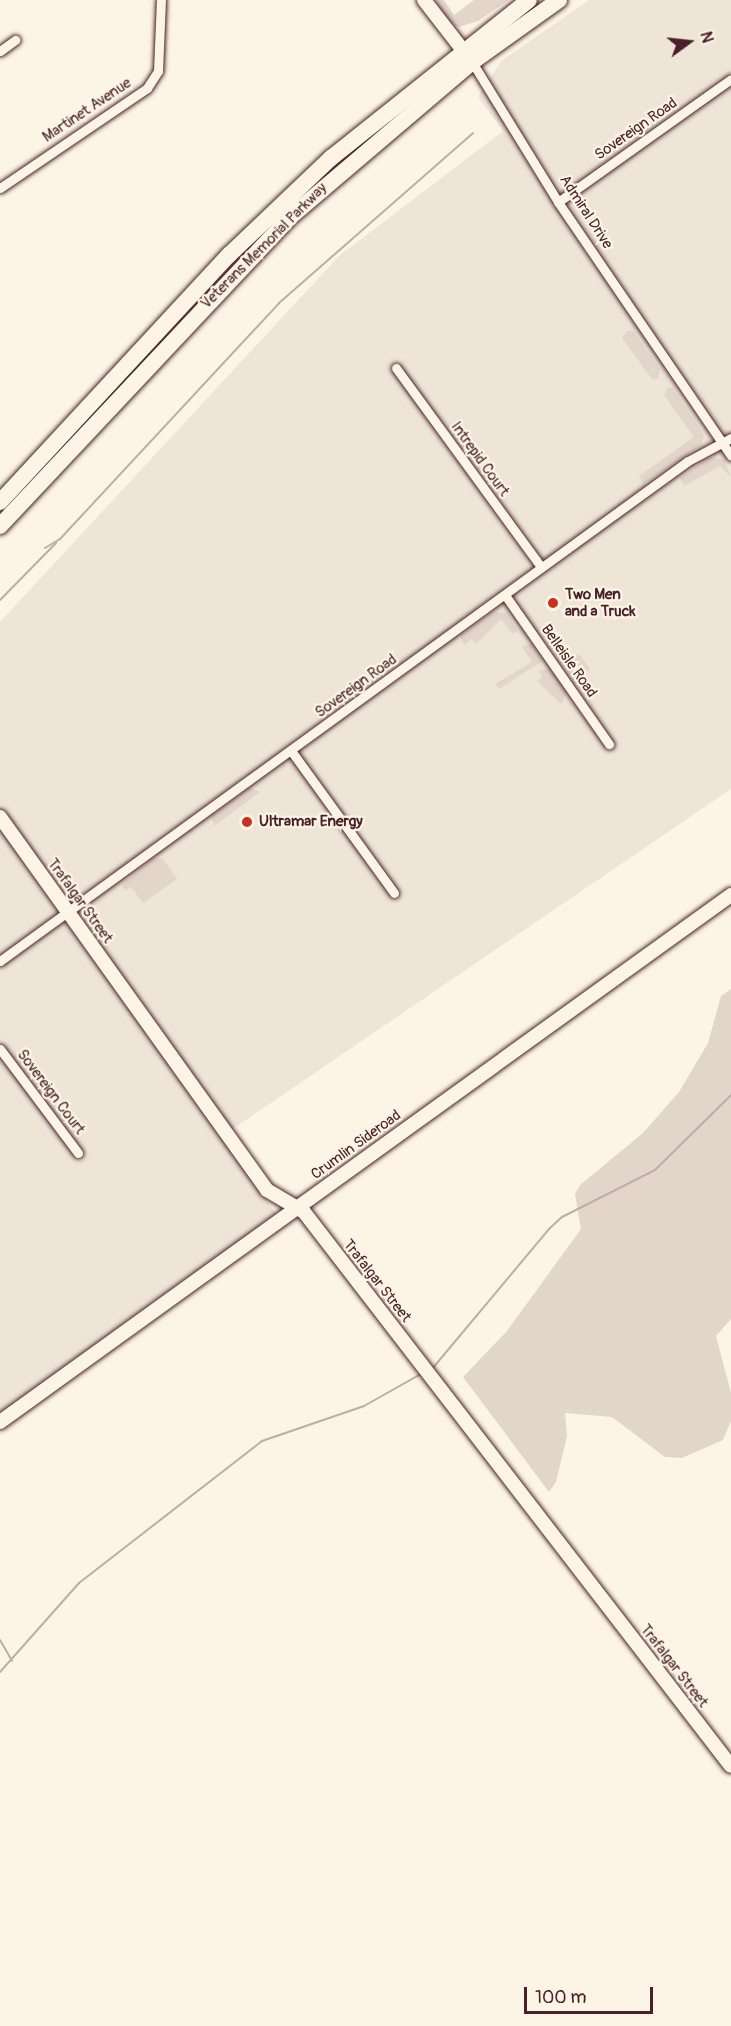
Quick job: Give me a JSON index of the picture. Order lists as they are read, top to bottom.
{
  "streets": {
    "highway": ["Veterans Memorial Parkway"],
    "main road": ["Admiral Drive", "Trafalgar Street", "Crumlin Sideroad"],
    "street": [
      "Martinet Avenue",
      "Sovereign Road",
      "Intrepid Court",
      "Belleisle Road",
      "Sovereign Court"
    ]
  },
  "crossings": [
    ["Sovereign Road", "Admiral Drive"],
    ["Sovereign Road", "Intrepid Court"],
    ["Sovereign Road", "Belleisle Road"],
    ["Sovereign Road", "Trafalgar Street"],
    ["Admiral Drive", "Veterans Memorial Parkway"],
    ["Trafalgar Street", "Crumlin Sideroad"]
  ],
  "places": ["Two Men and a Truck", "Ultramar Energy"],
  "scale_bar": "100 m",
  "north": "right"
}
